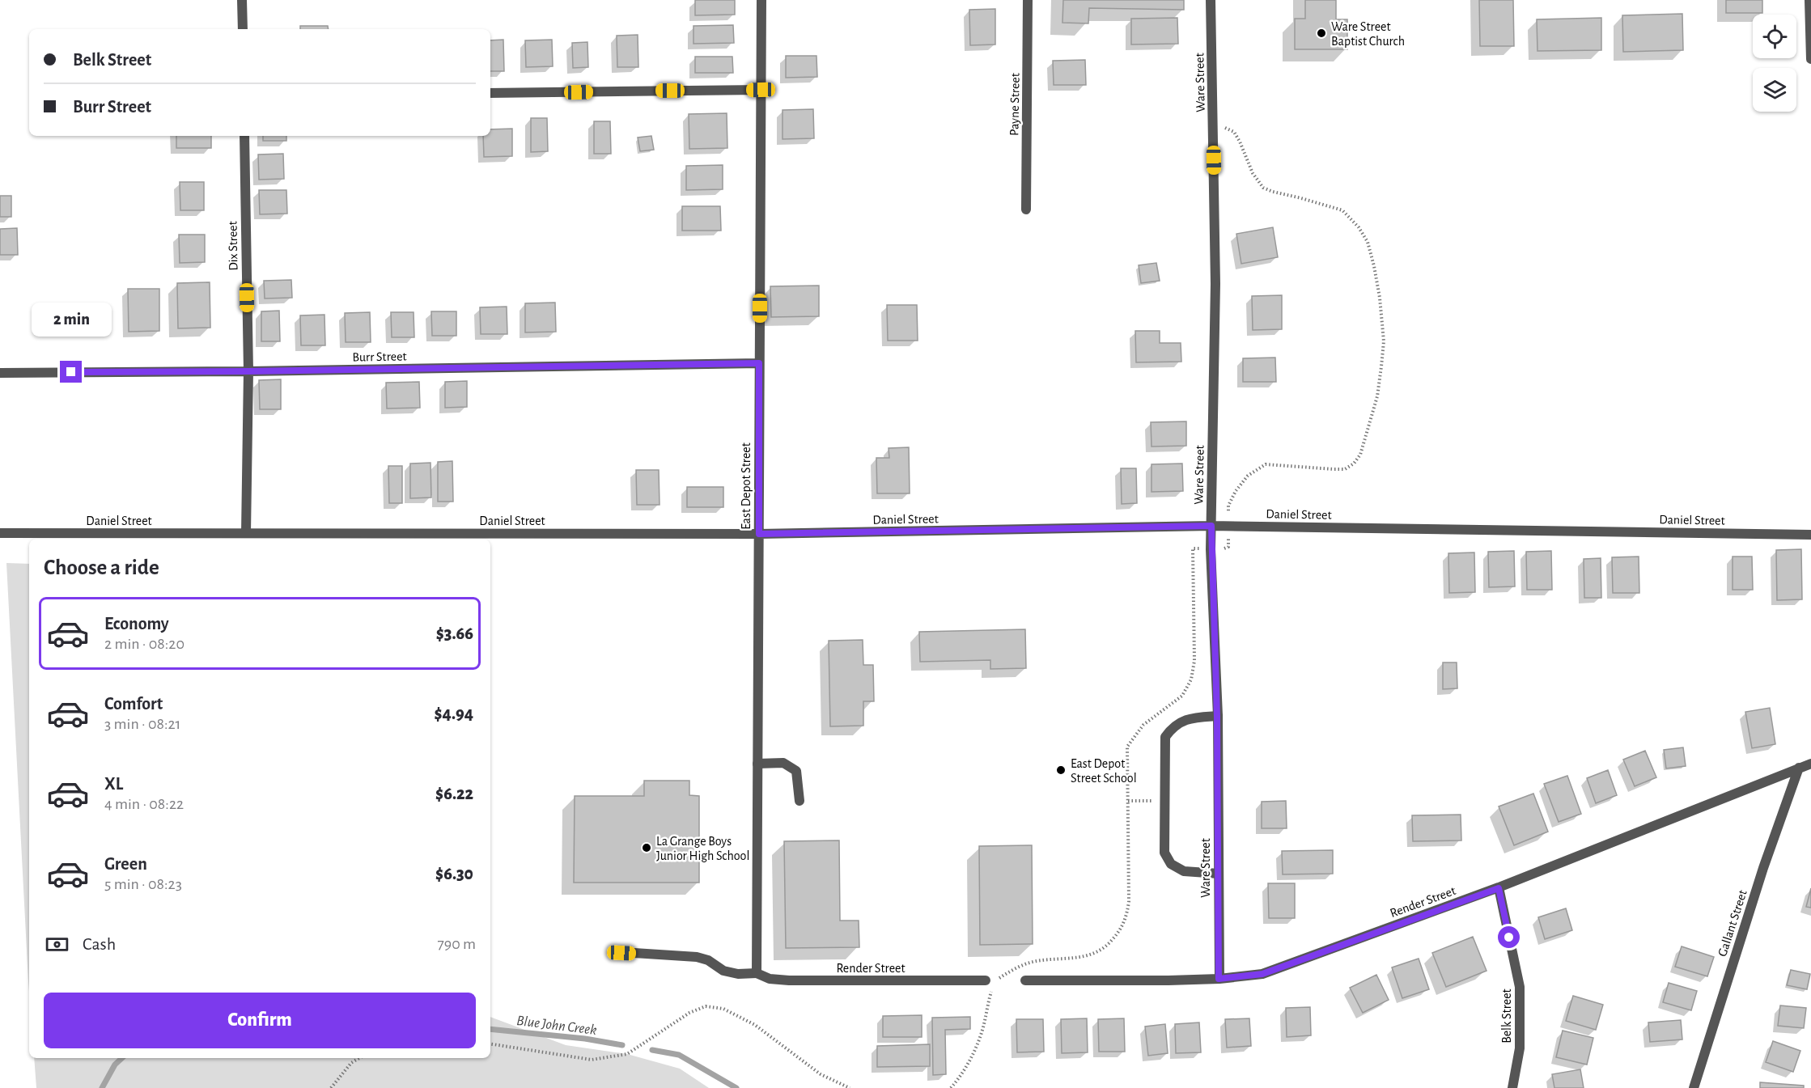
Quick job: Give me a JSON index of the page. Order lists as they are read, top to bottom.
{
  "streets": {
    "street": [
      "Ware Street",
      "Payne Street",
      "Dix Street",
      "Burr Street",
      "East Depot Street",
      "Daniel Street",
      "Render Street",
      "Gallant Street",
      "Belk Street"
    ]
  },
  "crossings": [
    ["Ware Street", "Daniel Street"],
    ["Ware Street", "Render Street"],
    ["Dix Street", "Burr Street"],
    ["Dix Street", "Daniel Street"],
    ["Burr Street", "East Depot Street"],
    ["East Depot Street", "Daniel Street"],
    ["East Depot Street", "Render Street"],
    ["Render Street", "Gallant Street"],
    ["Render Street", "Belk Street"]
  ],
  "water": ["Blue John Creek"],
  "places": ["Ware Street Baptist Church", "East Depot Street School", "La Grange Boys Junior High School"],
  "page": {
    "banner": ["Belk Street", "Burr Street"],
    "bubble": "2 min",
    "heading": "Choose a ride",
    "list": [
      {
        "name": "Economy",
        "note": "2 min · 08:20",
        "value": "$3.66"
      },
      {
        "name": "Comfort",
        "note": "3 min · 08:21",
        "value": "$4.94"
      },
      {
        "name": "XL",
        "note": "4 min · 08:22",
        "value": "$6.22"
      },
      {
        "name": "Green",
        "note": "5 min · 08:23",
        "value": "$6.30"
      }
    ],
    "pay": ["Cash", "790 m"],
    "buttons": "Confirm"
  }
}
